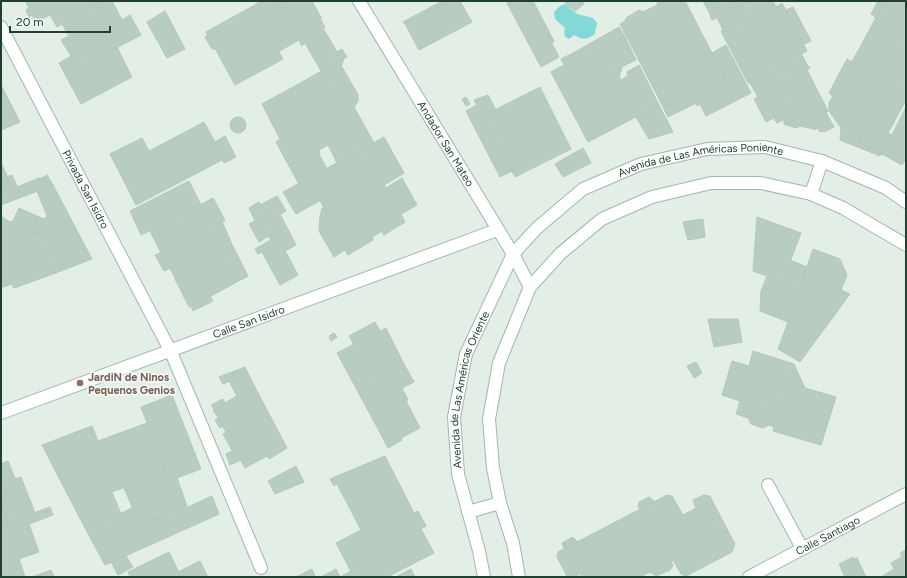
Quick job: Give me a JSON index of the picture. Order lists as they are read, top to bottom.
{
  "streets": {
    "street": [
      "Andador San Mateo",
      "Avenida de Las Américas Poniente",
      "Privada San Isidro",
      "Calle San Isidro",
      "Avenida de Las Américas Oriente",
      "Calle Santiago"
    ]
  },
  "crossings": [
    ["Andador San Mateo", "Avenida de Las Américas Poniente"],
    ["Andador San Mateo", "Calle San Isidro"],
    ["Andador San Mateo", "Avenida de Las Américas Oriente"],
    ["Avenida de Las Américas Poniente", "Avenida de Las Américas Oriente"],
    ["Privada San Isidro", "Calle San Isidro"]
  ],
  "places": ["JardiN de Ninos Pequenos Genios"],
  "scale_bar": "20 m"
}
